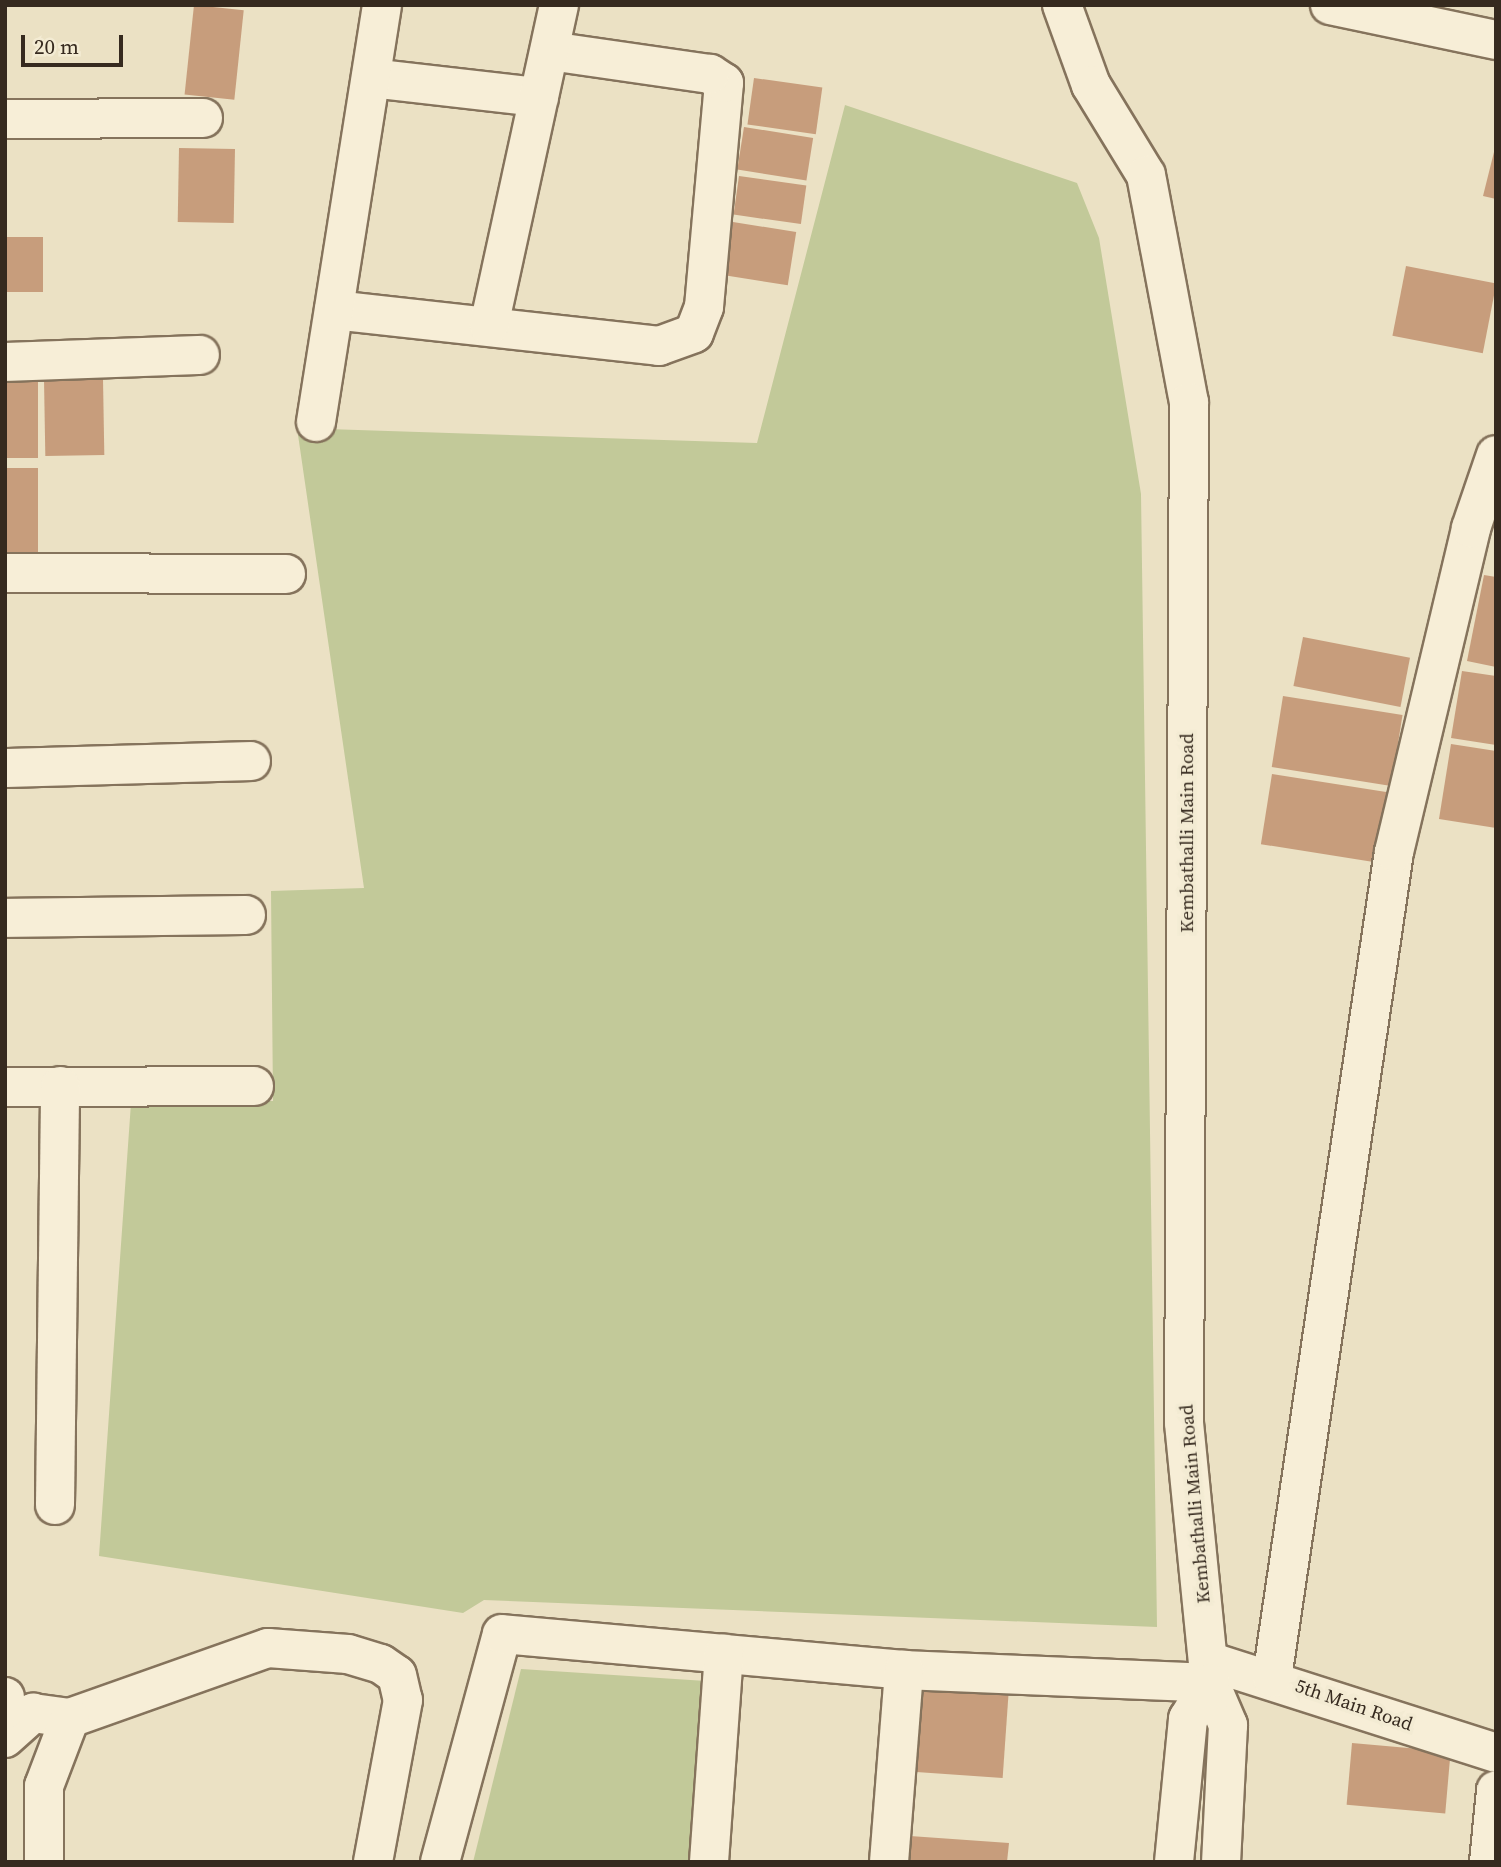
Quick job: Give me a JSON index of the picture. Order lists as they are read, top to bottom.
{
  "streets": {
    "street": ["Kembathalli Main Road", "5th Main Road"]
  },
  "crossings": [
    ["Kembathalli Main Road", "5th Main Road"]
  ],
  "scale_bar": "20 m"
}
